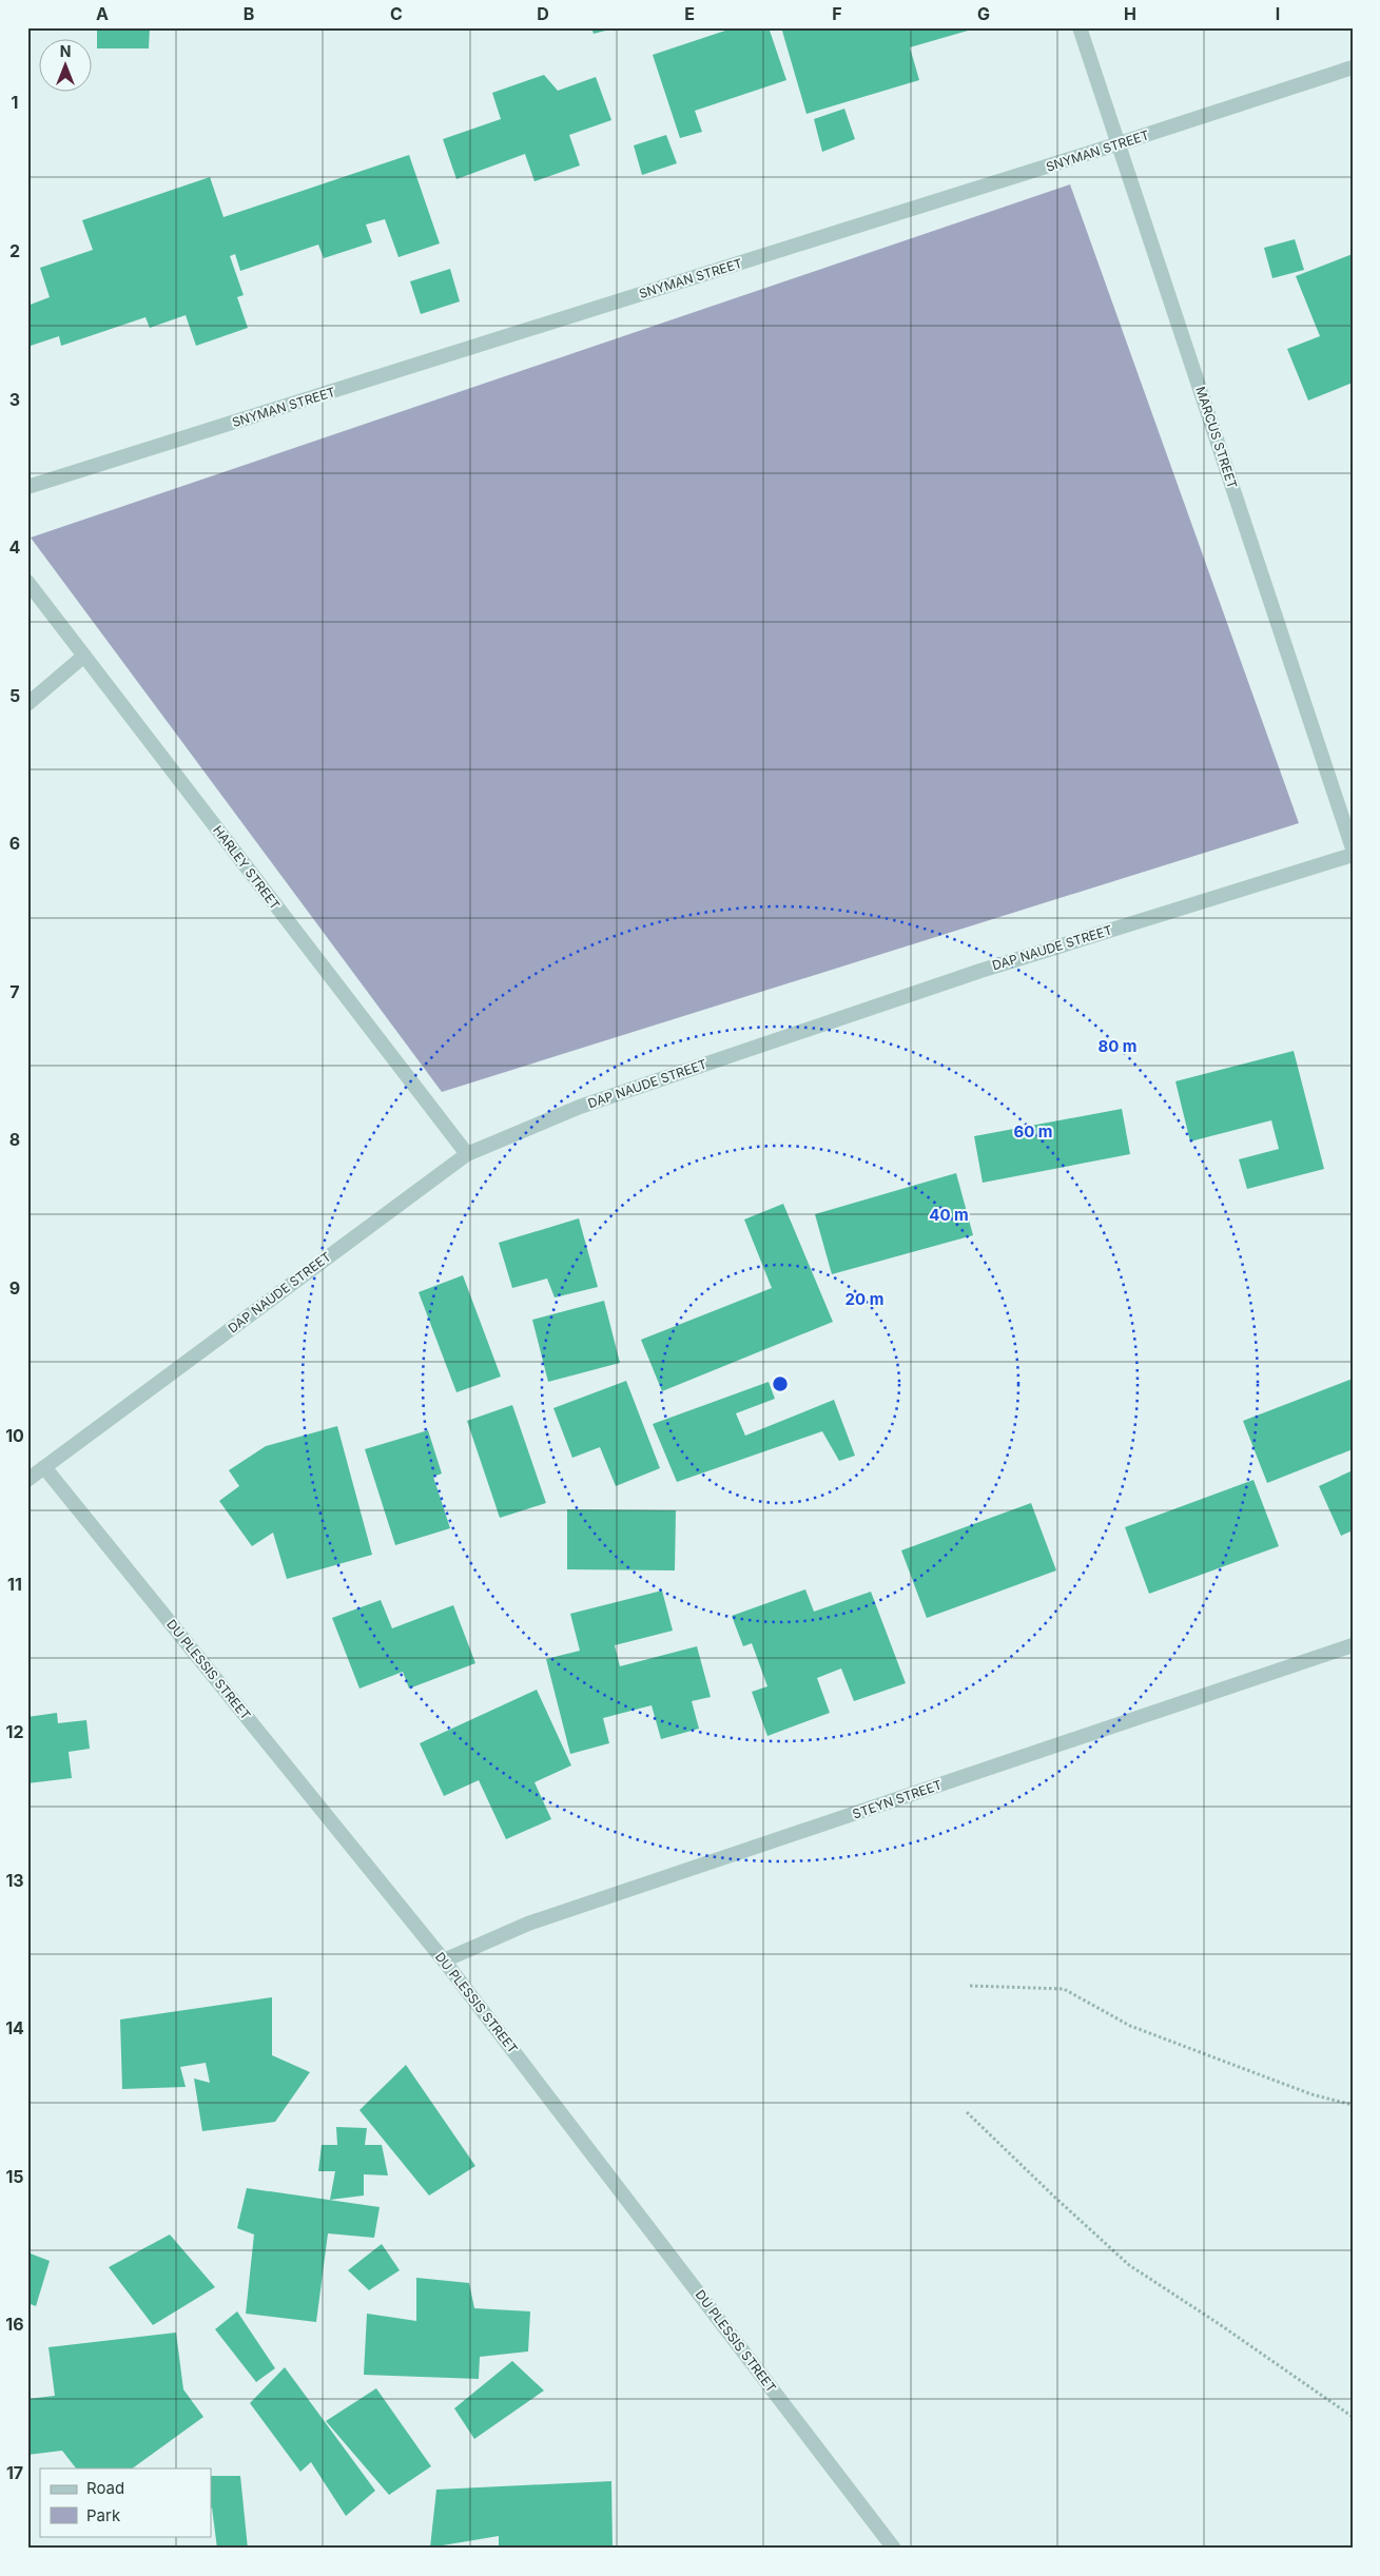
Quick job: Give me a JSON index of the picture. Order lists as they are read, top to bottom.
{
  "streets": {
    "street": [
      "SNYMAN STREET",
      "MARCUS STREET",
      "HARLEY STREET",
      "DAP NAUDE STREET",
      "DU PLESSIS STREET",
      "STEYN STREET"
    ]
  },
  "crossings": [
    ["SNYMAN STREET", "MARCUS STREET"],
    ["HARLEY STREET", "DAP NAUDE STREET"],
    ["DAP NAUDE STREET", "DU PLESSIS STREET"],
    ["DU PLESSIS STREET", "STEYN STREET"]
  ],
  "legend": ["Road", "Park"],
  "north": "top",
  "grid": {
    "columns": [
      "A",
      "B",
      "C",
      "D",
      "E",
      "F",
      "G",
      "H",
      "I"
    ],
    "rows": [
      "1",
      "2",
      "3",
      "4",
      "5",
      "6",
      "7",
      "8",
      "9",
      "10",
      "11",
      "12",
      "13",
      "14",
      "15",
      "16",
      "17"
    ]
  },
  "rings": [
    "80 m",
    "60 m",
    "40 m",
    "20 m"
  ]
}
